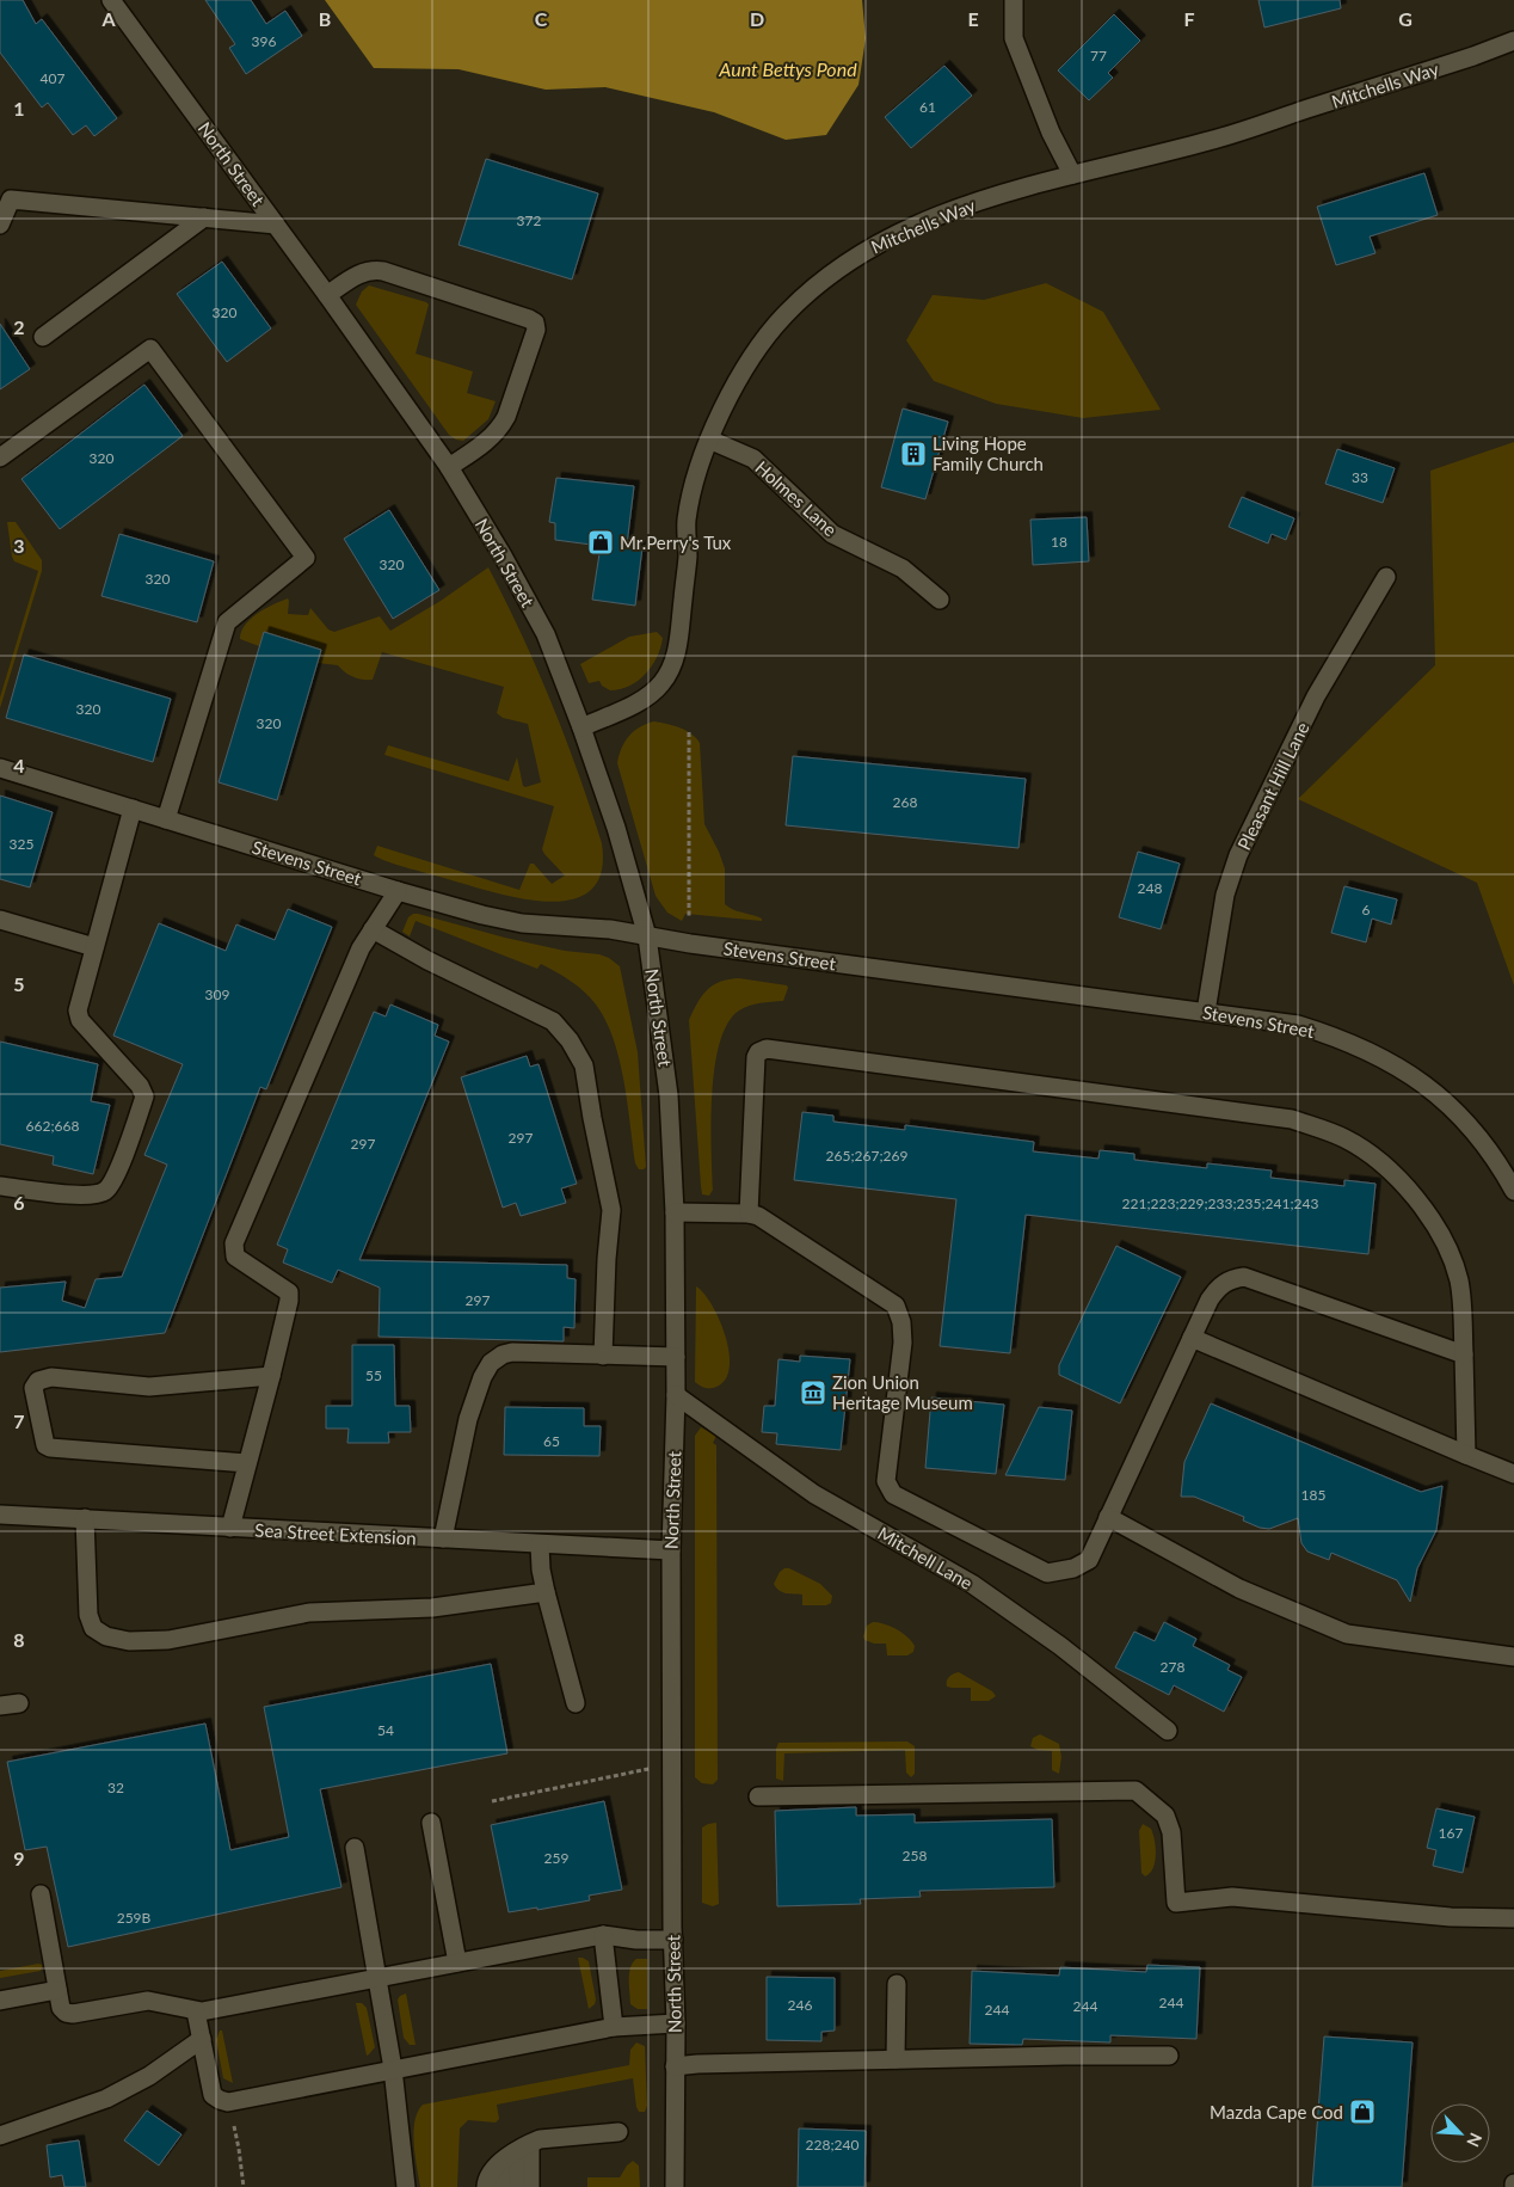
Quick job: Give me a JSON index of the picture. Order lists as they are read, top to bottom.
{
  "streets": {
    "street": [
      "Mitchells Way",
      "North Street",
      "Holmes Lane",
      "Pleasant Hill Lane",
      "Stevens Street",
      "Sea Street Extension",
      "Mitchell Lane"
    ]
  },
  "crossings": [
    ["Mitchells Way", "North Street"],
    ["Mitchells Way", "Holmes Lane"],
    ["North Street", "Stevens Street"],
    ["North Street", "Sea Street Extension"],
    ["North Street", "Mitchell Lane"],
    ["Pleasant Hill Lane", "Stevens Street"]
  ],
  "water": ["Aunt Bettys Pond"],
  "places": {
    "building": ["Living Hope Family Church"],
    "shop": ["Mr.Perry's Tux", "Mazda Cape Cod"],
    "museum": ["Zion Union Heritage Museum"]
  },
  "house_numbers": [
    "396",
    "77",
    "407",
    "61",
    "372",
    "320",
    "320",
    "33",
    "18",
    "320",
    "320",
    "320",
    "320",
    "268",
    "325",
    "248",
    "6",
    "309",
    "662;668",
    "297",
    "297",
    "265;267;269",
    "221;223;229;233;235;241;243",
    "297",
    "55",
    "65",
    "185",
    "278",
    "54",
    "32",
    "167",
    "258",
    "259",
    "259B",
    "244",
    "246",
    "244",
    "244",
    "228;240"
  ],
  "north": "bottom right",
  "grid": {
    "columns": [
      "A",
      "B",
      "C",
      "D",
      "E",
      "F",
      "G"
    ],
    "rows": [
      "1",
      "2",
      "3",
      "4",
      "5",
      "6",
      "7",
      "8",
      "9"
    ]
  }
}
